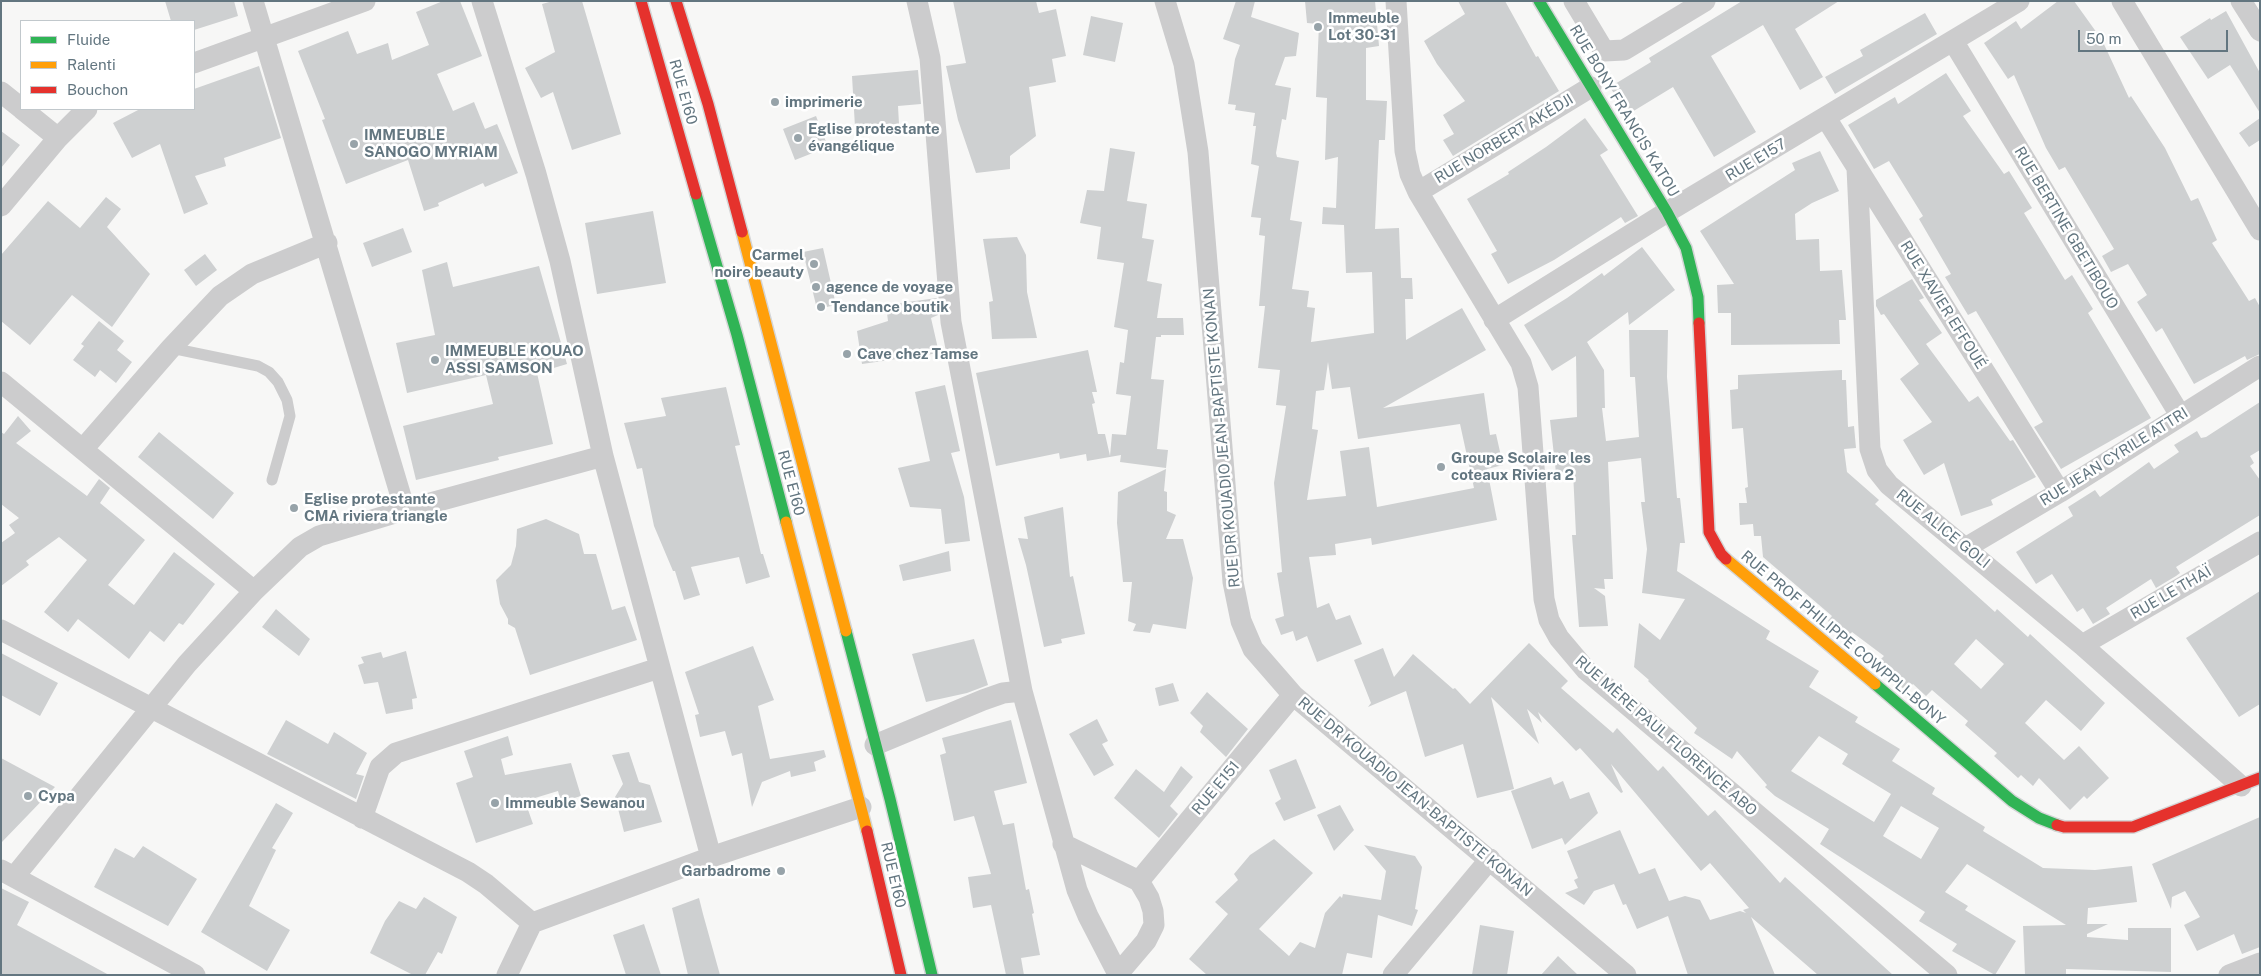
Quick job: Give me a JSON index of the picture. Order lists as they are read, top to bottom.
{
  "streets": {
    "street": [
      "RUE E160",
      "RUE BONY FRANCIS KATOU",
      "RUE NORBERT AKÉDJI",
      "RUE E157",
      "RUE BERTINE GBETIBOUO",
      "RUE XAVIER EFFOUÉ",
      "RUE DR KOUADIO JEAN-BAPTISTE KONAN",
      "RUE JEAN CYRILE ATTRI",
      "RUE ALICE GOLI",
      "RUE LE THAÏ",
      "RUE PROF PHILIPPE COWPPLI-BONY",
      "RUE MÈRE PAUL FLORENCE ABO",
      "RUE E151"
    ]
  },
  "crossings": [
    ["RUE BONY FRANCIS KATOU", "RUE NORBERT AKÉDJI"],
    ["RUE BONY FRANCIS KATOU", "RUE E157"],
    ["RUE BONY FRANCIS KATOU", "RUE PROF PHILIPPE COWPPLI-BONY"],
    ["RUE NORBERT AKÉDJI", "RUE MÈRE PAUL FLORENCE ABO"],
    ["RUE E157", "RUE BERTINE GBETIBOUO"],
    ["RUE E157", "RUE XAVIER EFFOUÉ"],
    ["RUE E157", "RUE PROF PHILIPPE COWPPLI-BONY"],
    ["RUE E157", "RUE MÈRE PAUL FLORENCE ABO"],
    ["RUE BERTINE GBETIBOUO", "RUE JEAN CYRILE ATTRI"],
    ["RUE XAVIER EFFOUÉ", "RUE JEAN CYRILE ATTRI"],
    ["RUE XAVIER EFFOUÉ", "RUE ALICE GOLI"],
    ["RUE DR KOUADIO JEAN-BAPTISTE KONAN", "RUE E151"],
    ["RUE JEAN CYRILE ATTRI", "RUE ALICE GOLI"],
    ["RUE ALICE GOLI", "RUE LE THAÏ"],
    ["RUE ALICE GOLI", "RUE PROF PHILIPPE COWPPLI-BONY"]
  ],
  "places": [
    "Immeuble Lot 30-31",
    "imprimerie",
    "Eglise protestante évangélique",
    "IMMEUBLE SANOGO MYRIAM",
    "Carmel noire beauty",
    "agence de voyage",
    "Tendance boutik",
    "Cave chez Tamse",
    "IMMEUBLE KOUAO ASSI SAMSON",
    "Groupe Scolaire les coteaux Riviera 2",
    "Eglise protestante CMA riviera triangle",
    "Cypa",
    "Immeuble Sewanou",
    "Garbadrome"
  ],
  "legend": ["Fluide", "Ralenti", "Bouchon"],
  "scale_bar": "50 m"
}
